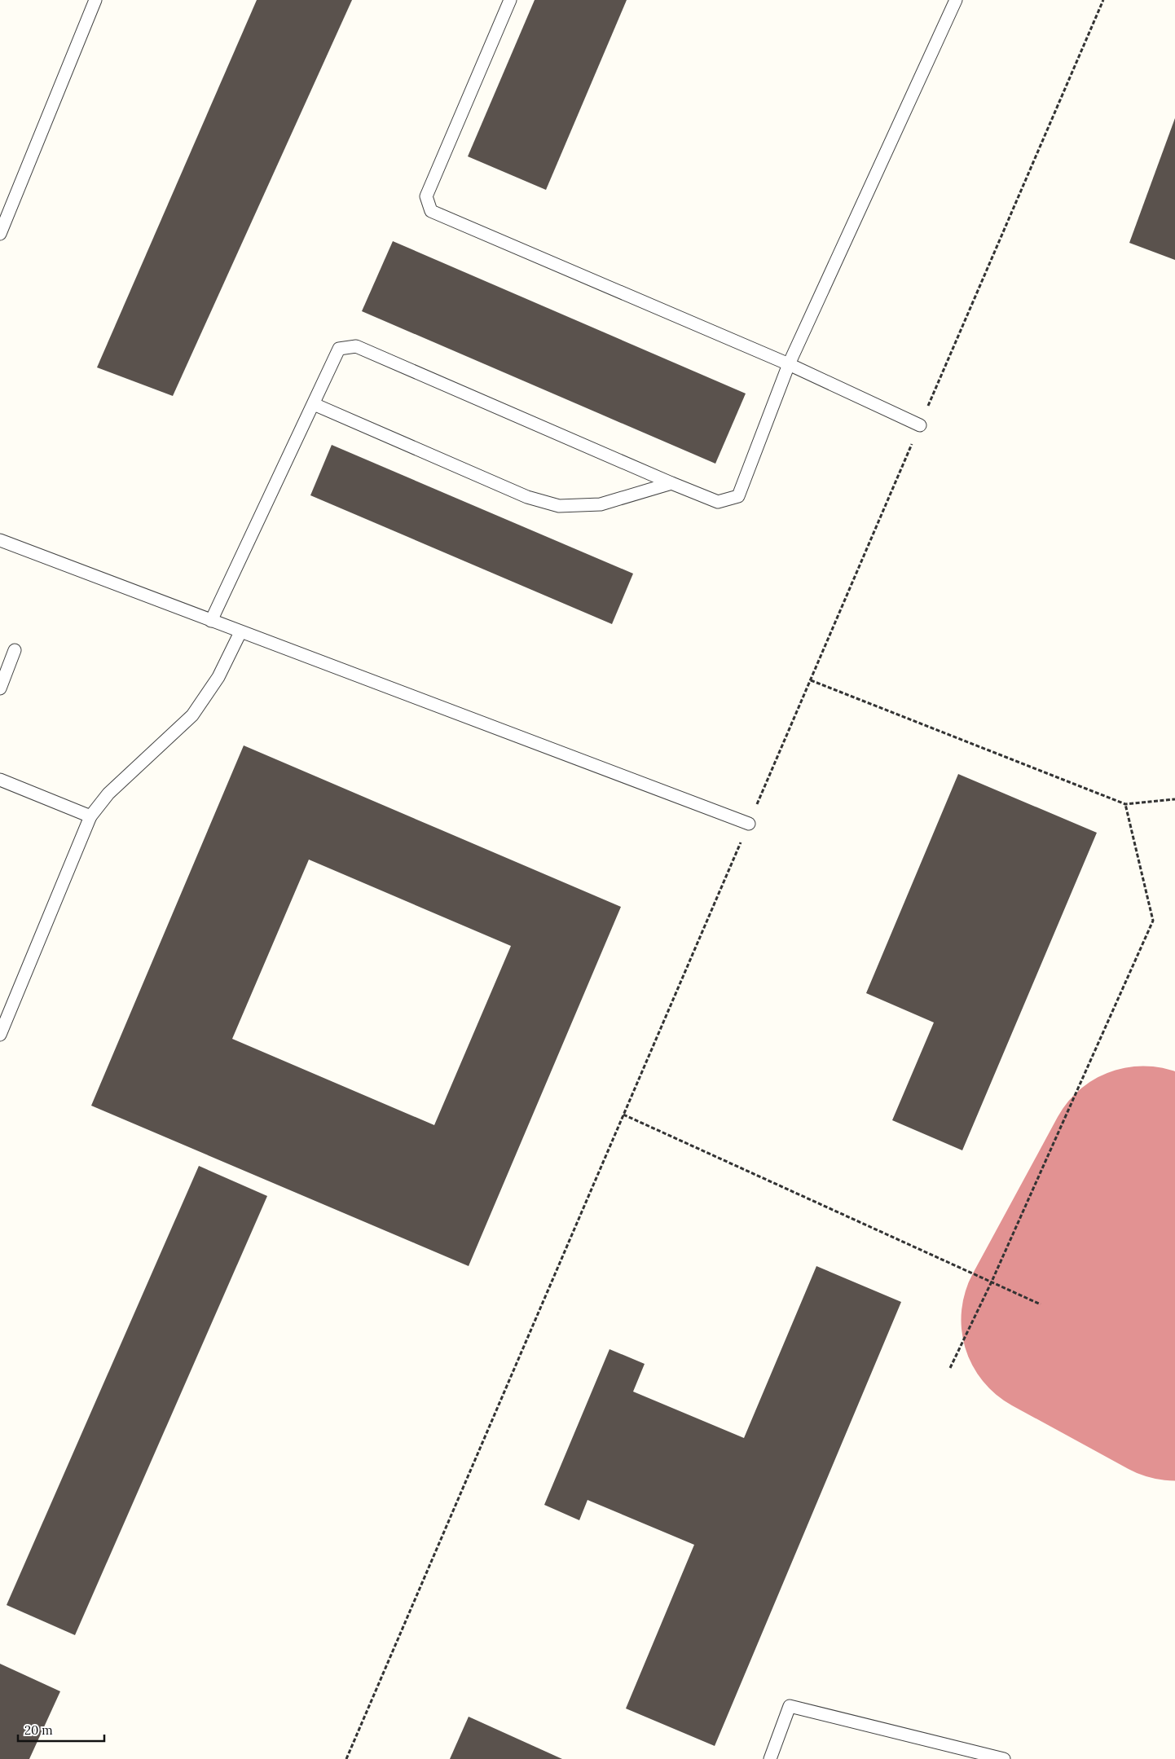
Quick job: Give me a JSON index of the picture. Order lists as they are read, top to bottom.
{
  "scale_bar": "20 m"
}
